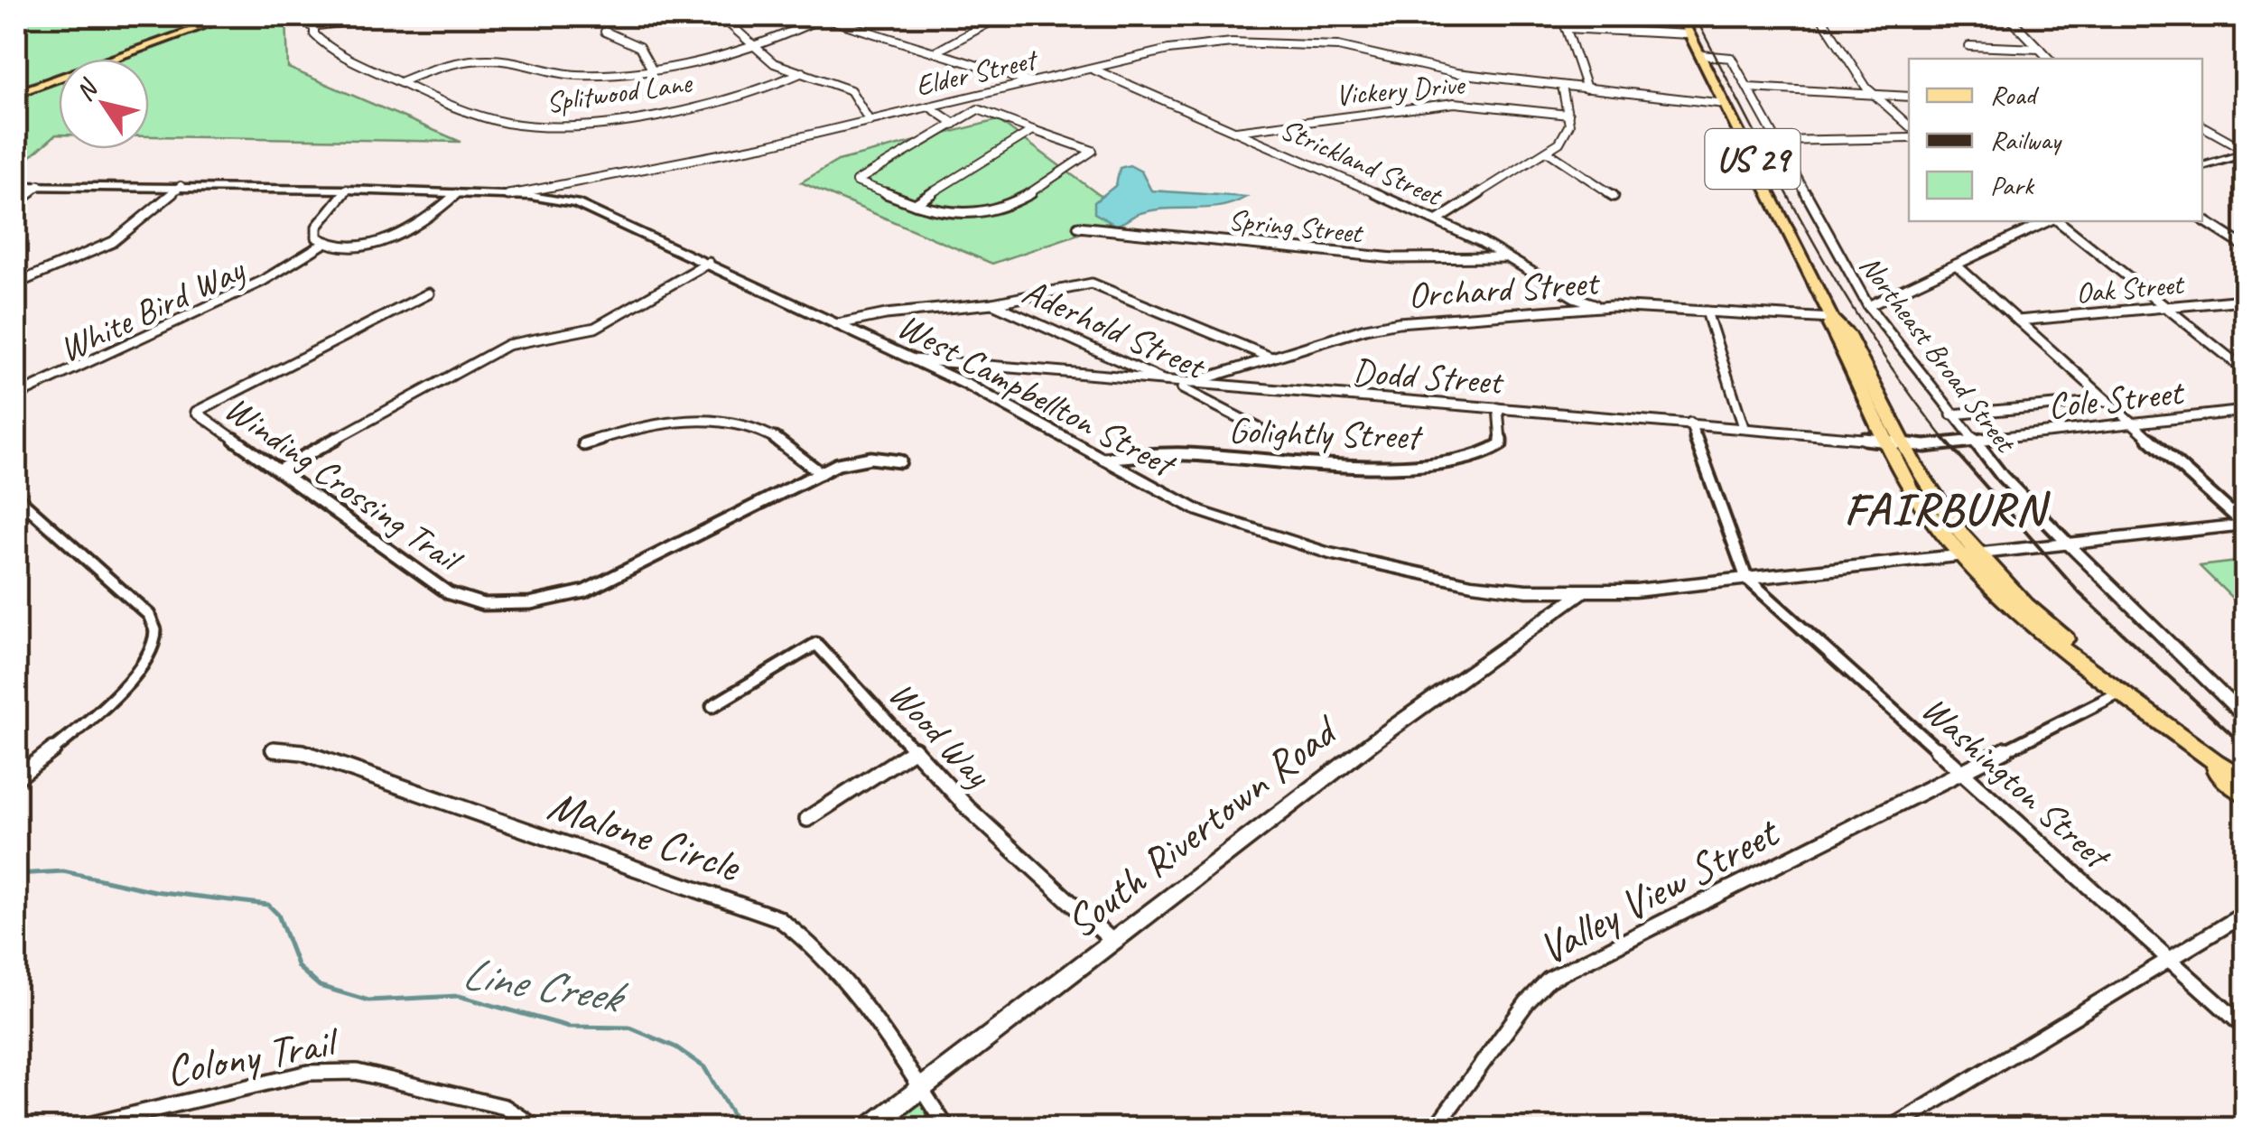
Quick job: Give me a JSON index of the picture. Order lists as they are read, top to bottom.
{
  "streets": {
    "main road": ["US 29", "West Campbellton Street", "South Rivertown Road"],
    "street": [
      "Elder Street",
      "Vickery Drive",
      "Splitwood Lane",
      "Strickland Street",
      "Spring Street",
      "Orchard Street",
      "Oak Street",
      "White Bird Way",
      "Aderhold Street",
      "Northeast Broad Street",
      "Dodd Street",
      "Cole Street",
      "Golightly Street",
      "Winding Crossing Trail",
      "Wood Way",
      "Washington Street",
      "Malone Circle",
      "Valley View Street",
      "Colony Trail"
    ]
  },
  "crossings": [
    ["Elder Street", "US 29"],
    ["Elder Street", "Strickland Street"],
    ["Elder Street", "West Campbellton Street"],
    ["Vickery Drive", "Strickland Street"],
    ["US 29", "Orchard Street"],
    ["US 29", "Northeast Broad Street"],
    ["US 29", "Dodd Street"],
    ["US 29", "West Campbellton Street"],
    ["US 29", "Valley View Street"],
    ["Strickland Street", "Spring Street"],
    ["Strickland Street", "Orchard Street"],
    ["Orchard Street", "Dodd Street"],
    ["Aderhold Street", "Dodd Street"],
    ["Northeast Broad Street", "West Campbellton Street"],
    ["Northeast Broad Street", "Cole Street"],
    ["Dodd Street", "West Campbellton Street"],
    ["Dodd Street", "Cole Street"],
    ["Dodd Street", "Golightly Street"],
    ["West Campbellton Street", "Golightly Street"],
    ["West Campbellton Street", "Washington Street"],
    ["West Campbellton Street", "South Rivertown Road"],
    ["Wood Way", "South Rivertown Road"],
    ["Washington Street", "Valley View Street"],
    ["South Rivertown Road", "Malone Circle"]
  ],
  "districts": ["FAIRBURN"],
  "water": ["Line Creek"],
  "legend": ["Road", "Railway", "Park"],
  "north": "top left"
}
